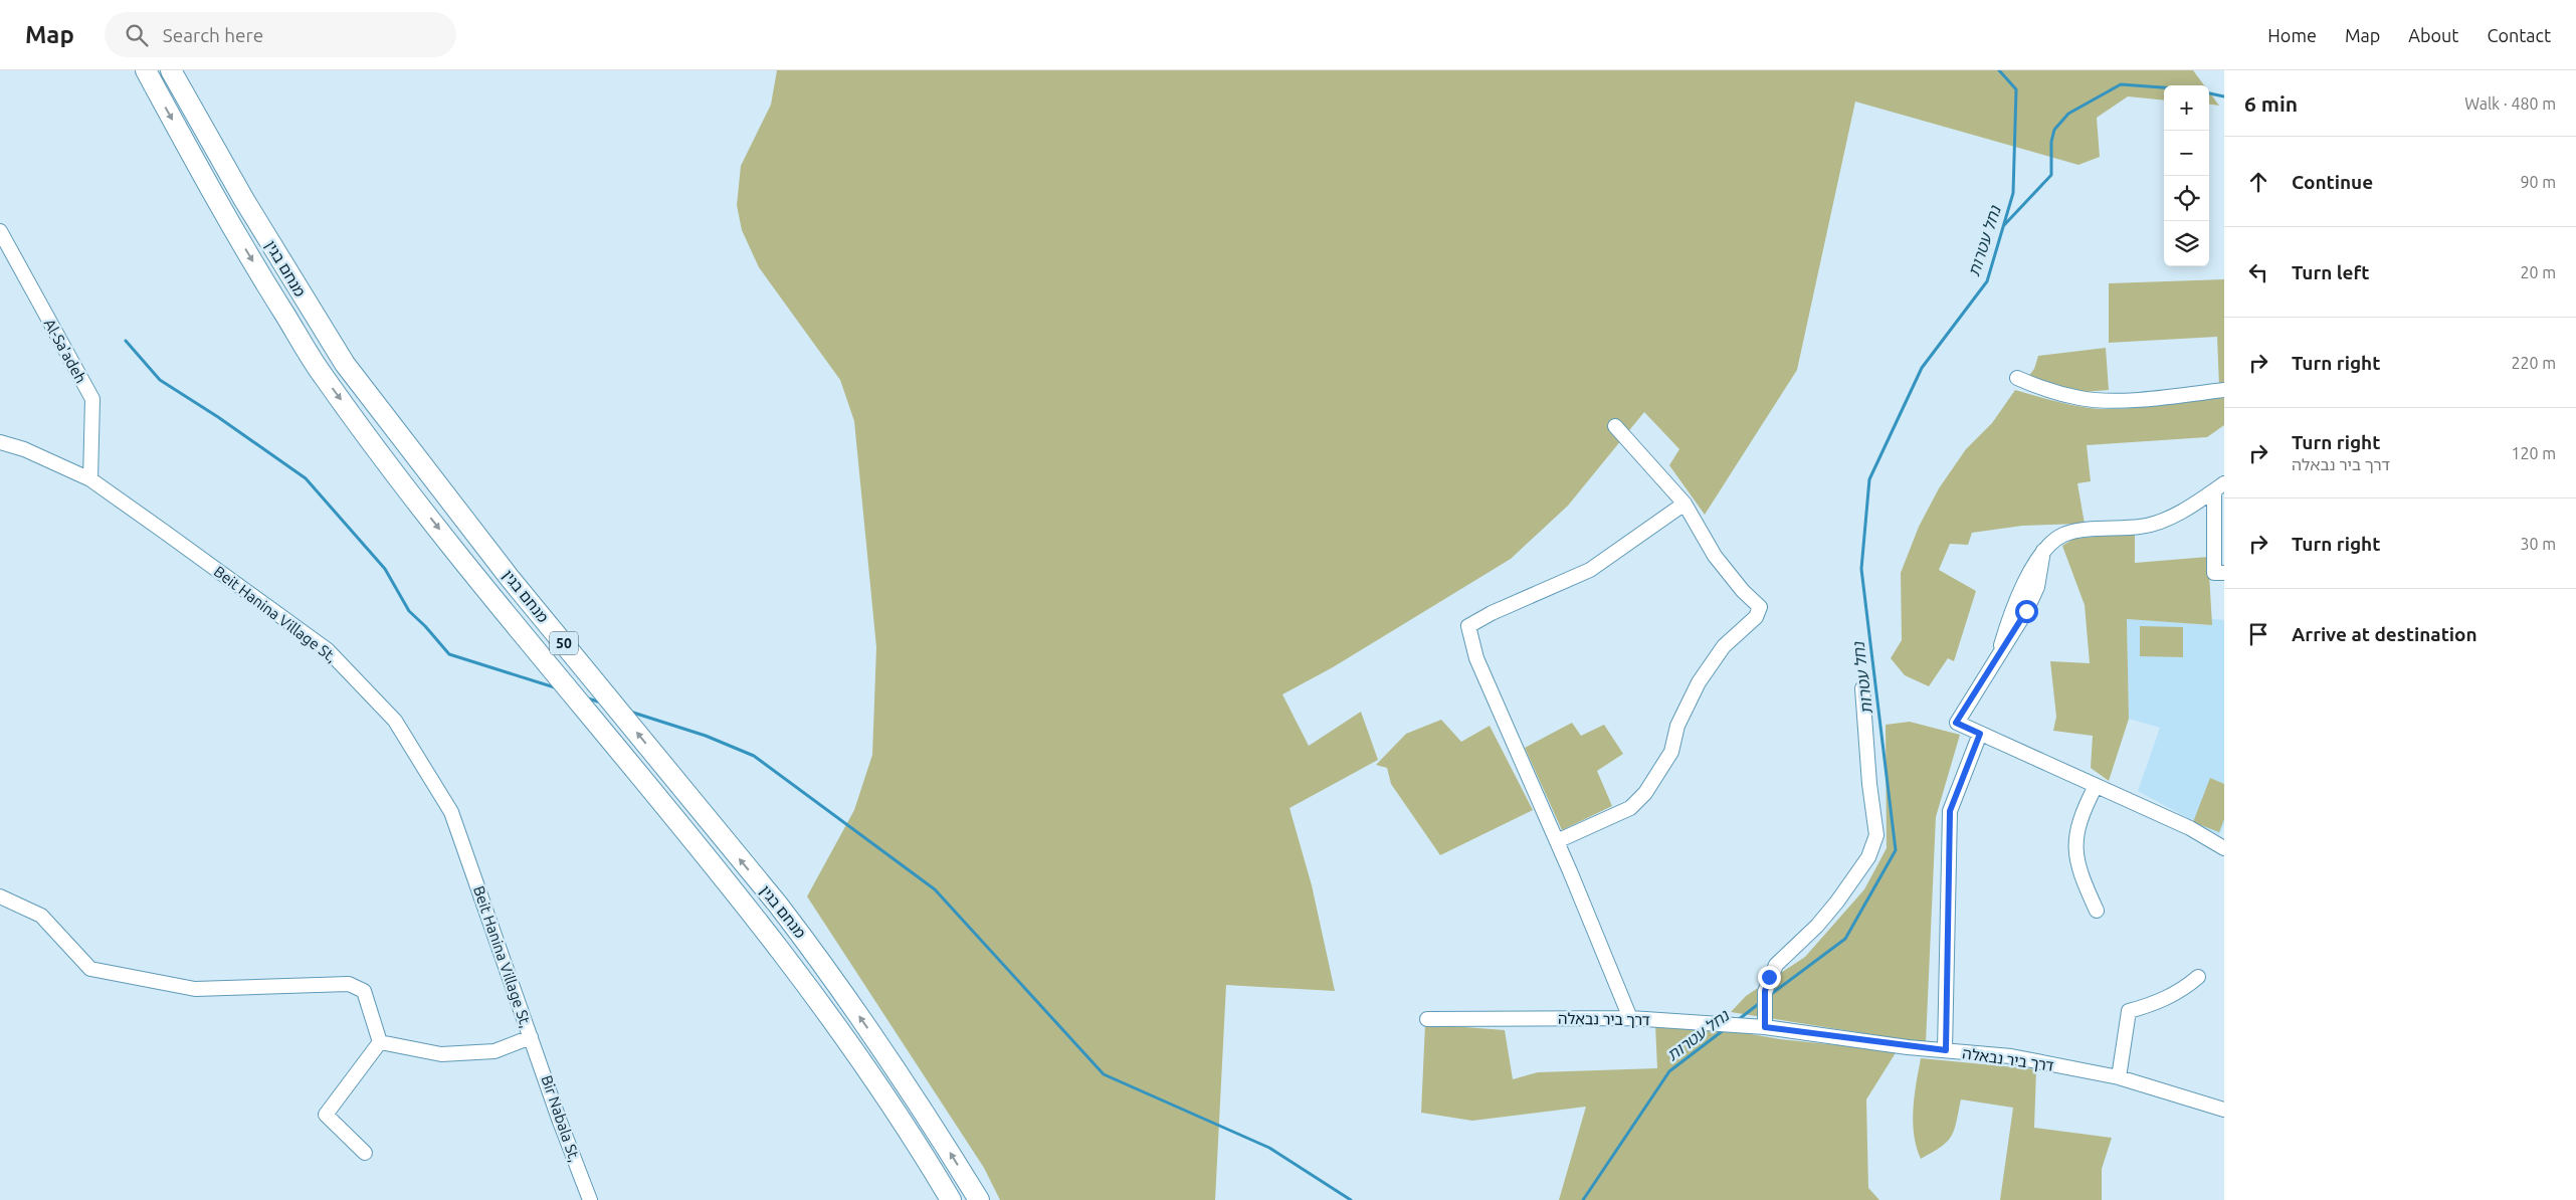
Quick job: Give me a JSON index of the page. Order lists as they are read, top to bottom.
{
  "streets": {
    "highway": ["מנחם בגין", "50"],
    "street": [
      "Al-Sa'adeh",
      "Beit Hanina Village St,",
      "דרך ביר נבאלה",
      "Bir Nabala St,"
    ]
  },
  "crossings": [
    ["Al-Sa'adeh", "Beit Hanina Village St,"],
    ["Beit Hanina Village St,", "Bir Nabala St,"]
  ],
  "water": ["נחל עטרות"],
  "page": {
    "header": "Map",
    "search": "Search here",
    "nav": [
      "Home",
      "Map",
      "About",
      "Contact"
    ],
    "heading": ["6 min", "Walk · 480 m"],
    "map_buttons": ["+", "−"],
    "list": [
      ["Continue", "90 m"],
      ["Turn left", "20 m"],
      ["Turn right", "220 m"],
      ["Turn right", "דרך ביר נבאלה", "120 m"],
      ["Turn right", "30 m"],
      "Arrive at destination"
    ]
  }
}
